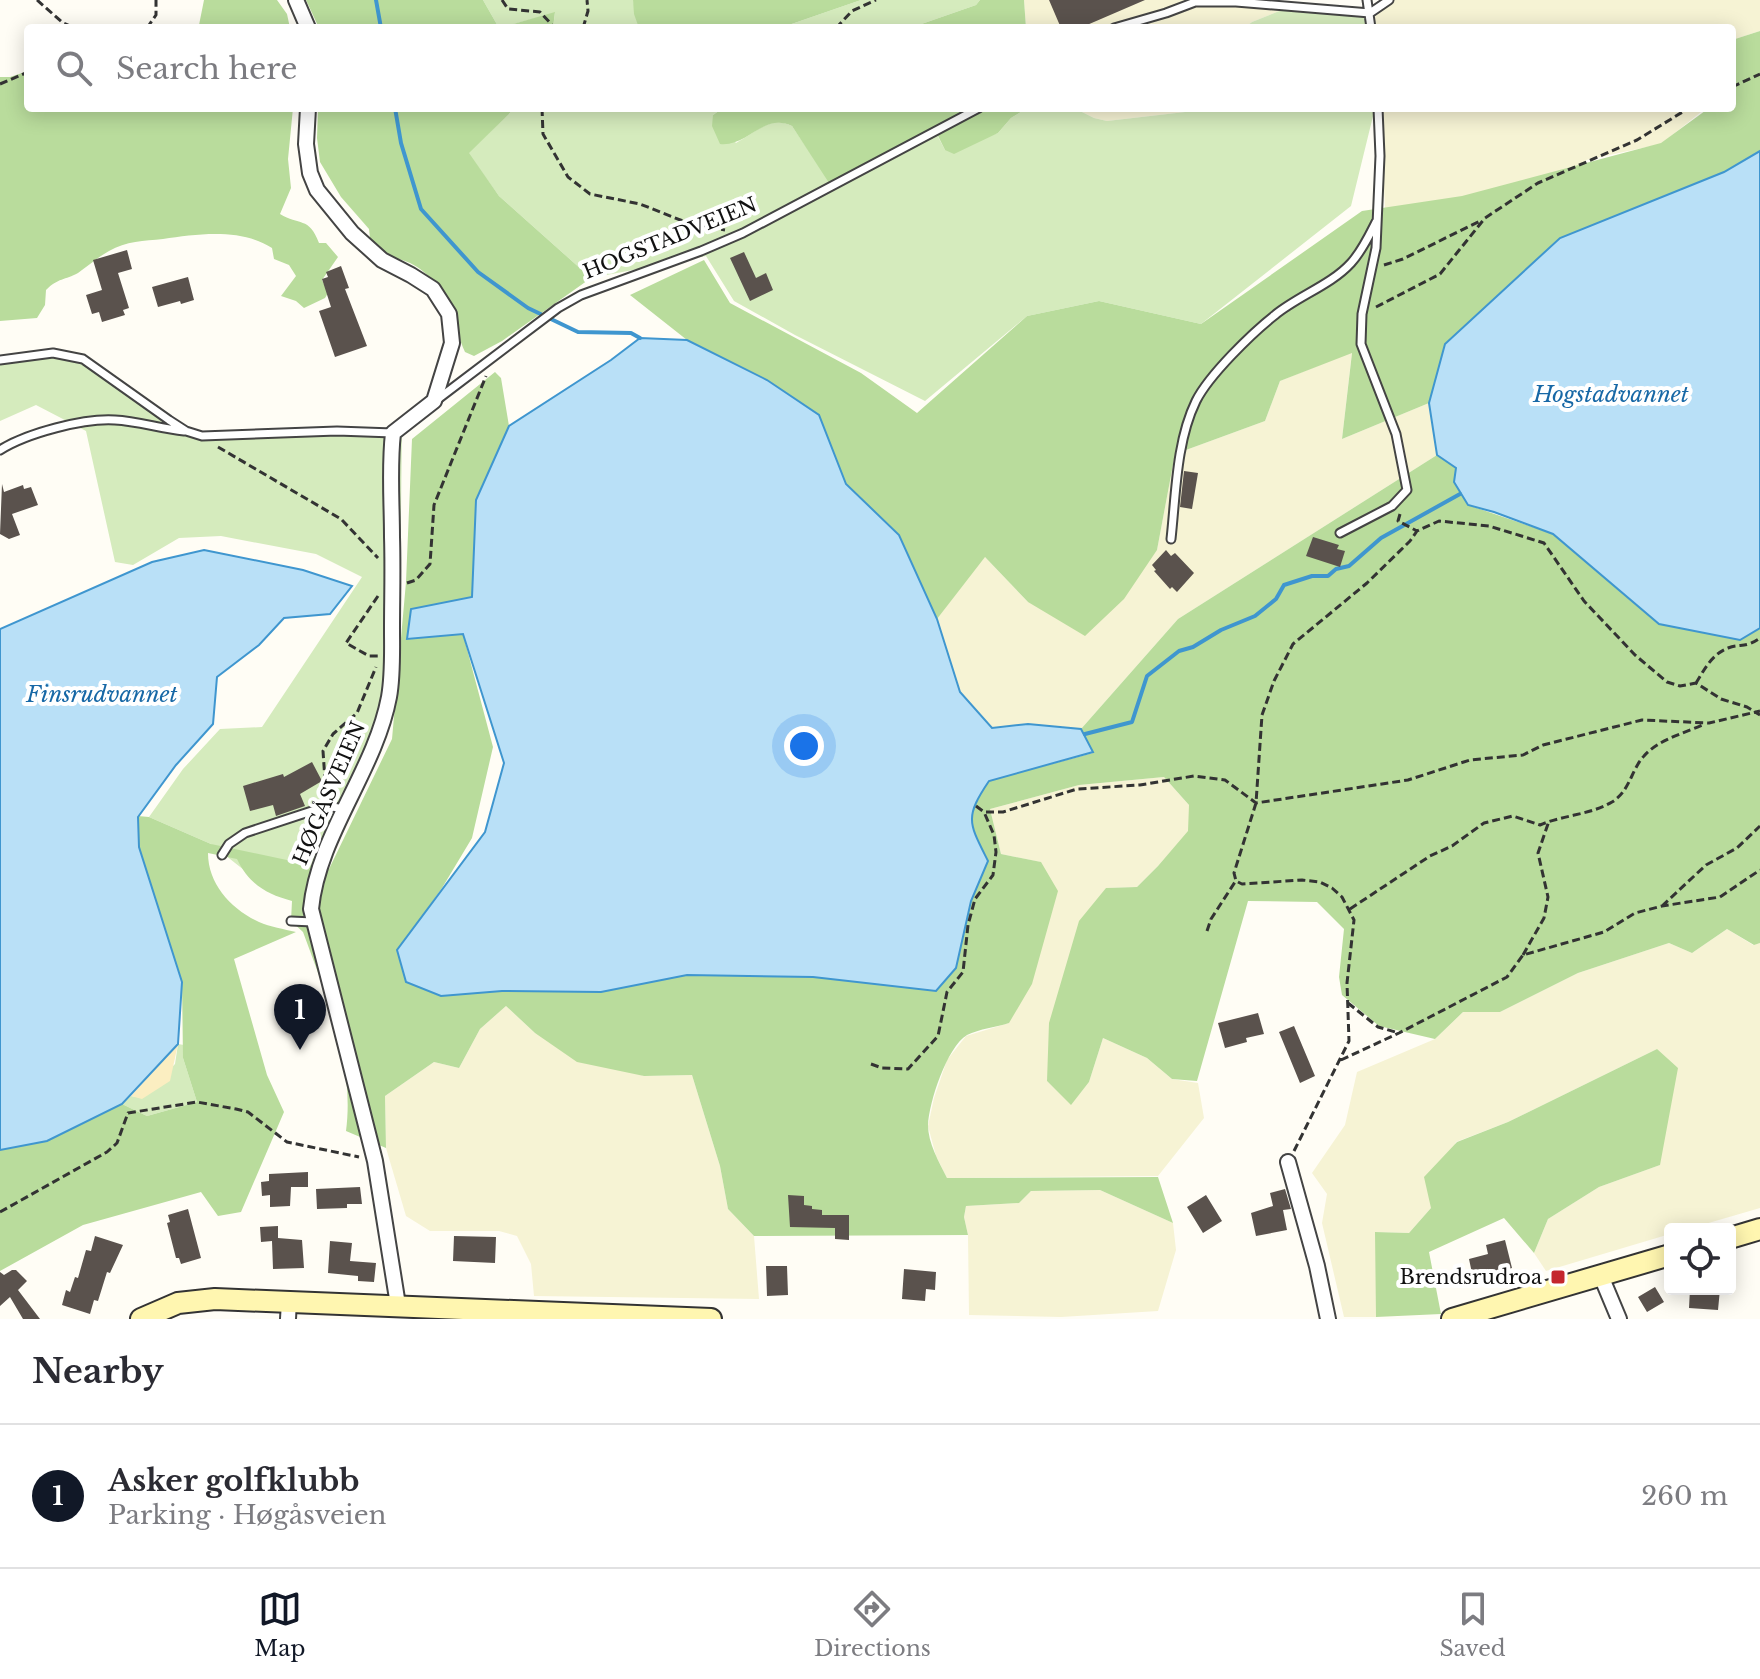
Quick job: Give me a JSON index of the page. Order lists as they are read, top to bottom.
{
  "streets": {
    "street": ["HOGSTADVEIEN", "HØGÅSVEIEN"]
  },
  "crossings": [
    ["HOGSTADVEIEN", "HØGÅSVEIEN"]
  ],
  "water": ["Hogstadvannet", "Finsrudvannet"],
  "places": {
    "transit": ["Brendsrudroa"]
  },
  "page": {
    "search": "Search here",
    "pins": "1",
    "heading": "Nearby",
    "list": [
      {
        "mark": "1",
        "name": "Asker golfklubb",
        "note": "Parking · Høgåsveien",
        "value": "260 m"
      }
    ],
    "nav": ["Map", "Directions", "Saved"]
  }
}
